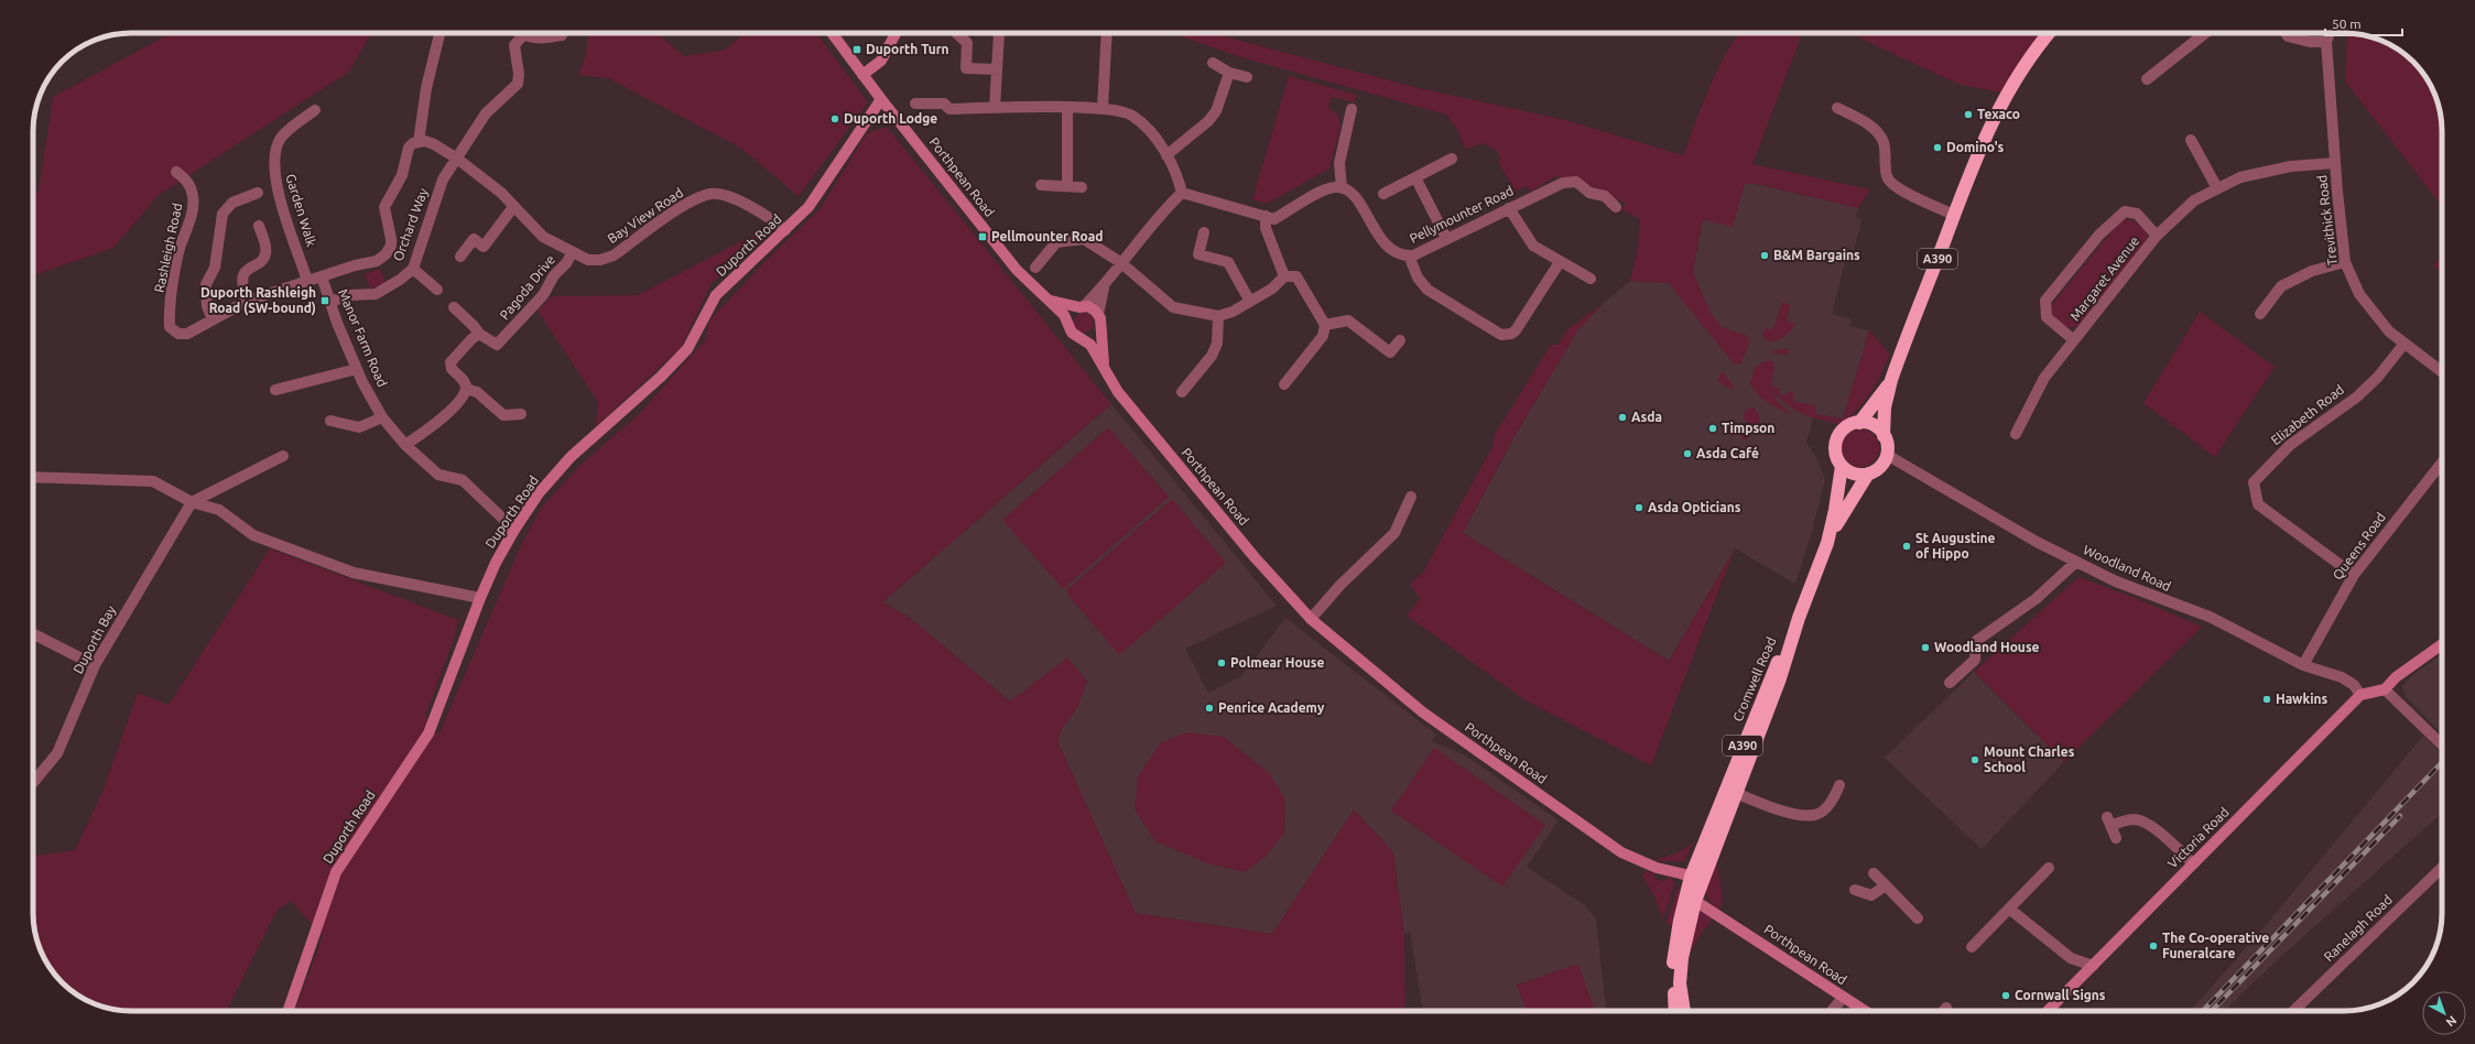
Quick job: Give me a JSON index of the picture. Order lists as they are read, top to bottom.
{
  "streets": {
    "highway": ["A390", "Cromwell Road"],
    "street": [
      "Porthpean Road",
      "Garden Walk",
      "Pellymounter Road",
      "Bay View Road",
      "Trevithick Road",
      "Orchard Way",
      "Duporth Road",
      "Rashleigh Road",
      "Margaret Avenue",
      "Pagoda Drive",
      "Manor Farm Road",
      "Elizabeth Road",
      "Queens Road",
      "Woodland Road",
      "Duporth Bay",
      "Victoria Road",
      "Ranelagh Road"
    ]
  },
  "crossings": [
    ["Porthpean Road", "Duporth Road"],
    ["Porthpean Road", "A390"],
    ["Porthpean Road", "Cromwell Road"],
    ["Garden Walk", "Rashleigh Road"],
    ["Bay View Road", "Orchard Way"],
    ["Bay View Road", "Duporth Road"],
    ["Bay View Road", "Rashleigh Road"],
    ["Bay View Road", "Pagoda Drive"],
    ["Trevithick Road", "Margaret Avenue"],
    ["Trevithick Road", "Elizabeth Road"],
    ["Orchard Way", "Manor Farm Road"],
    ["Duporth Road", "Manor Farm Road"],
    ["Rashleigh Road", "Manor Farm Road"],
    ["A390", "Woodland Road"],
    ["A390", "Cromwell Road"],
    ["Elizabeth Road", "Queens Road"],
    ["Queens Road", "Woodland Road"],
    ["Woodland Road", "Cromwell Road"],
    ["Woodland Road", "Victoria Road"]
  ],
  "places": {
    "transit": ["Duporth Turn", "Pellmounter Road", "Duporth Rashleigh Road (SW-bound)"],
    "other": [
      "Texaco",
      "Duporth Lodge",
      "Domino's",
      "B&M Bargains",
      "Asda",
      "Timpson",
      "Asda Café",
      "Asda Opticians",
      "St Augustine of Hippo",
      "Woodland House",
      "Polmear House",
      "Hawkins",
      "Penrice Academy",
      "Mount Charles School",
      "The Co-operative Funeralcare",
      "Cornwall Signs"
    ]
  },
  "scale_bar": "50 m",
  "north": "bottom right"
}
